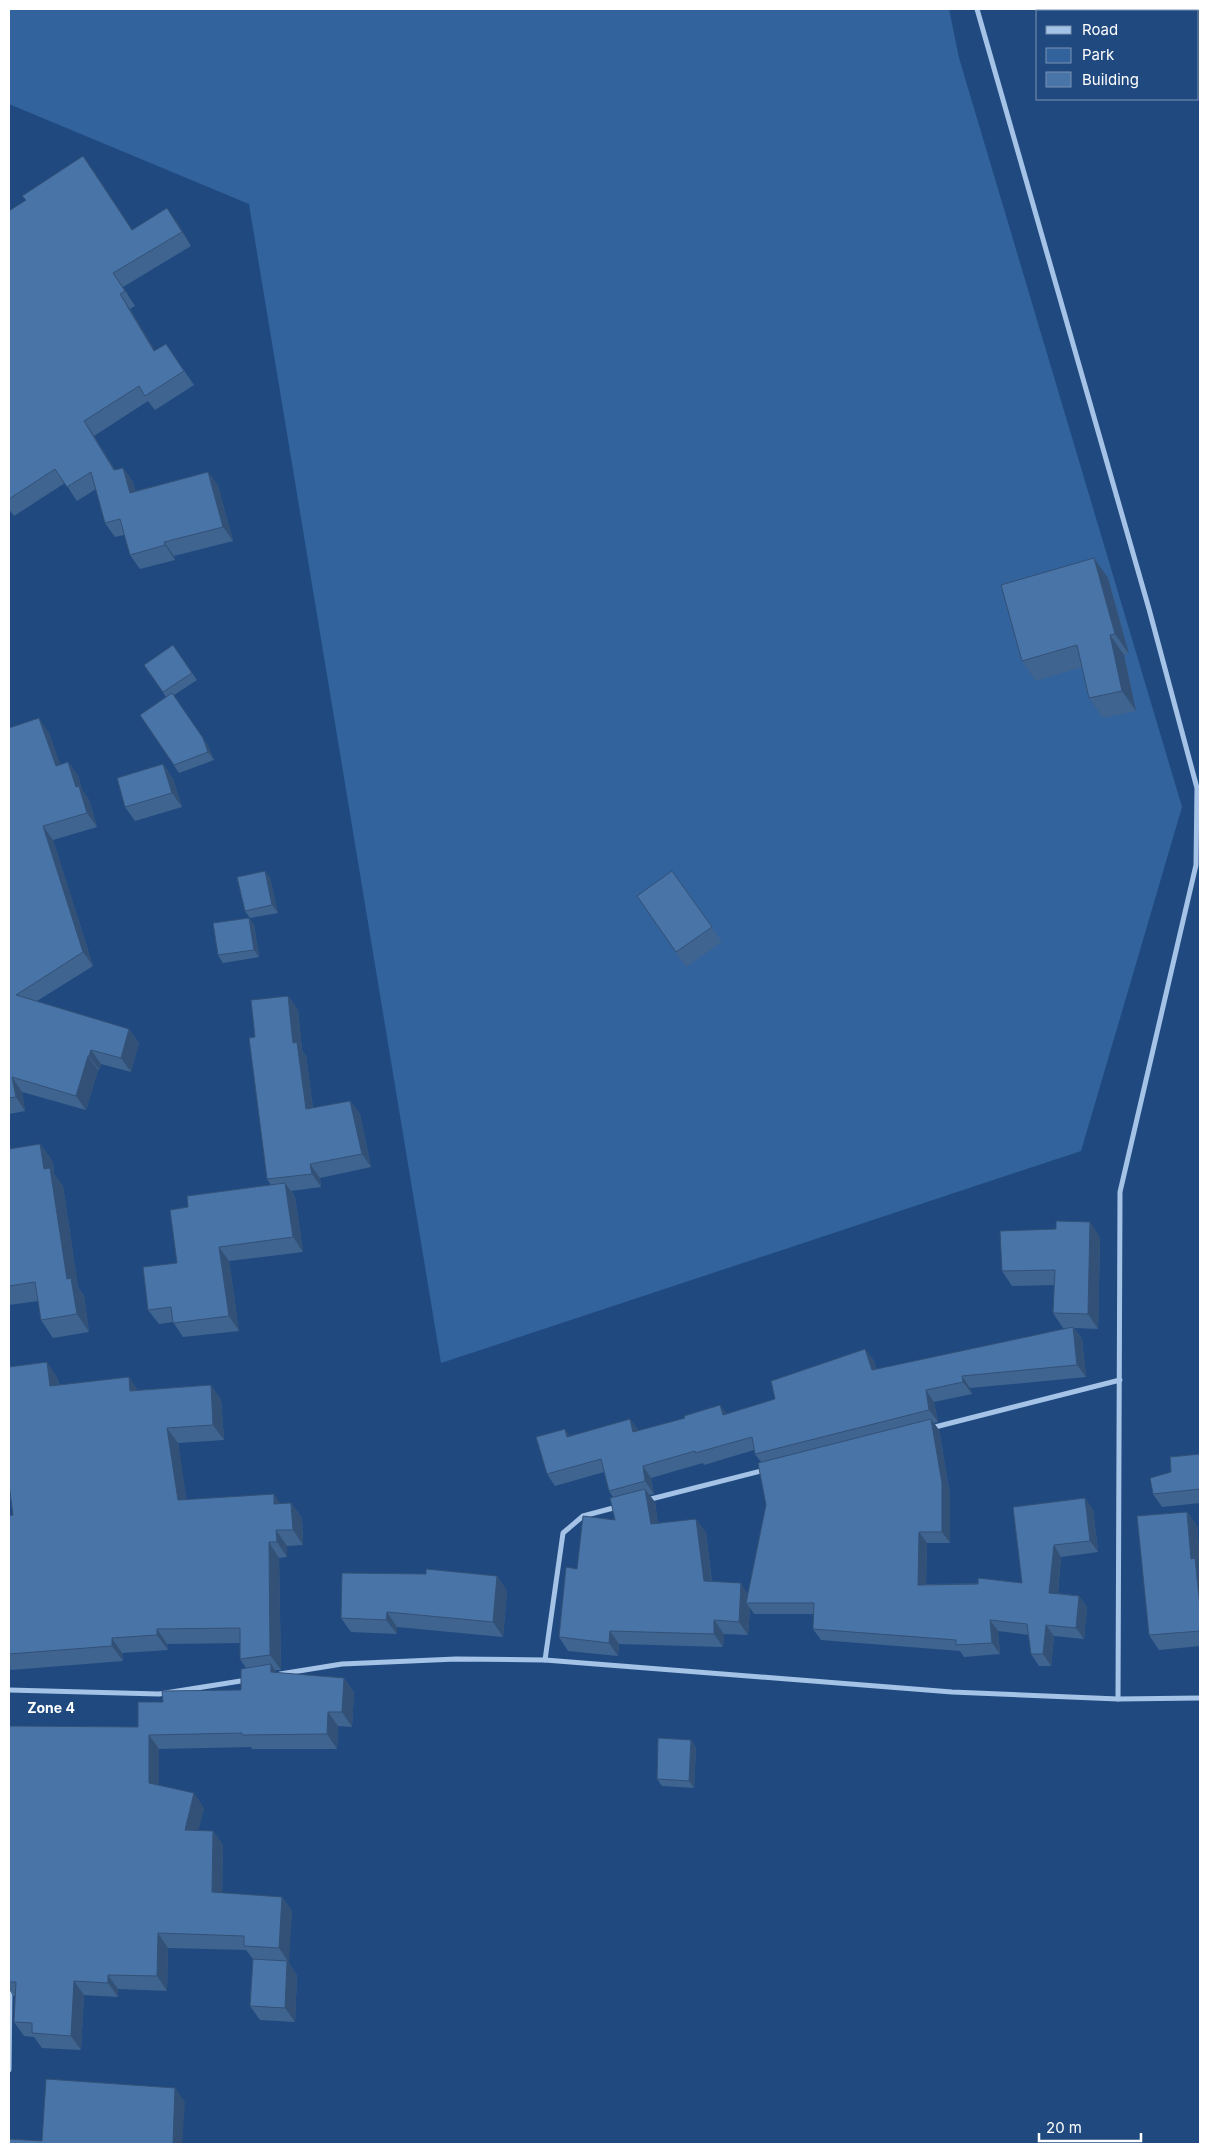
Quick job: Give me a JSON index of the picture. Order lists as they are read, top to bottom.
{
  "districts": ["Zone 4"],
  "legend": ["Road", "Park", "Building"],
  "scale_bar": "20 m"
}
